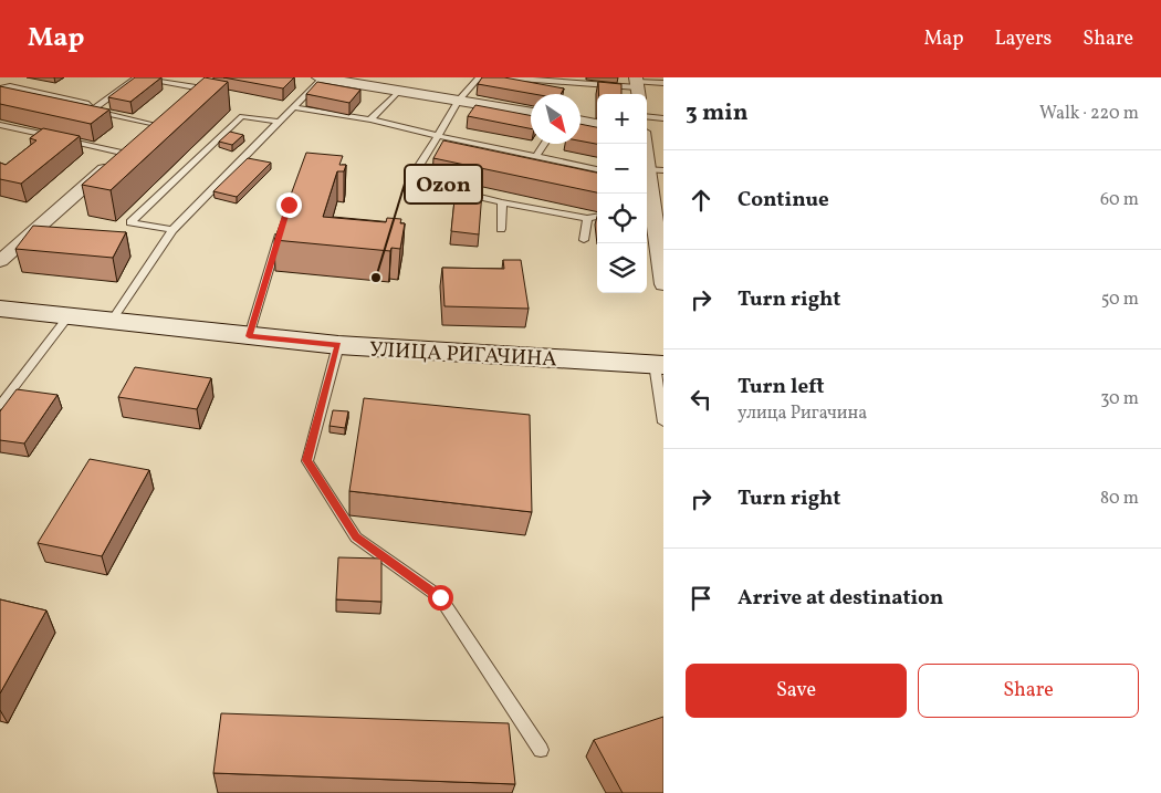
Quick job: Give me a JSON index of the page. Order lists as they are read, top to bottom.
{
  "streets": {
    "main road": ["УЛИЦА РИГАЧИНА"]
  },
  "places": ["Ozon"],
  "north": "bottom right",
  "page": {
    "header": "Map",
    "nav": ["Map", "Layers", "Share"],
    "heading": ["3 min", "Walk · 220 m"],
    "map_buttons": ["+", "−"],
    "list": [
      ["Continue", "60 m"],
      ["Turn right", "50 m"],
      ["Turn left", "улица Ригачина", "30 m"],
      ["Turn right", "80 m"],
      "Arrive at destination"
    ],
    "buttons": ["Save", "Share"]
  }
}
